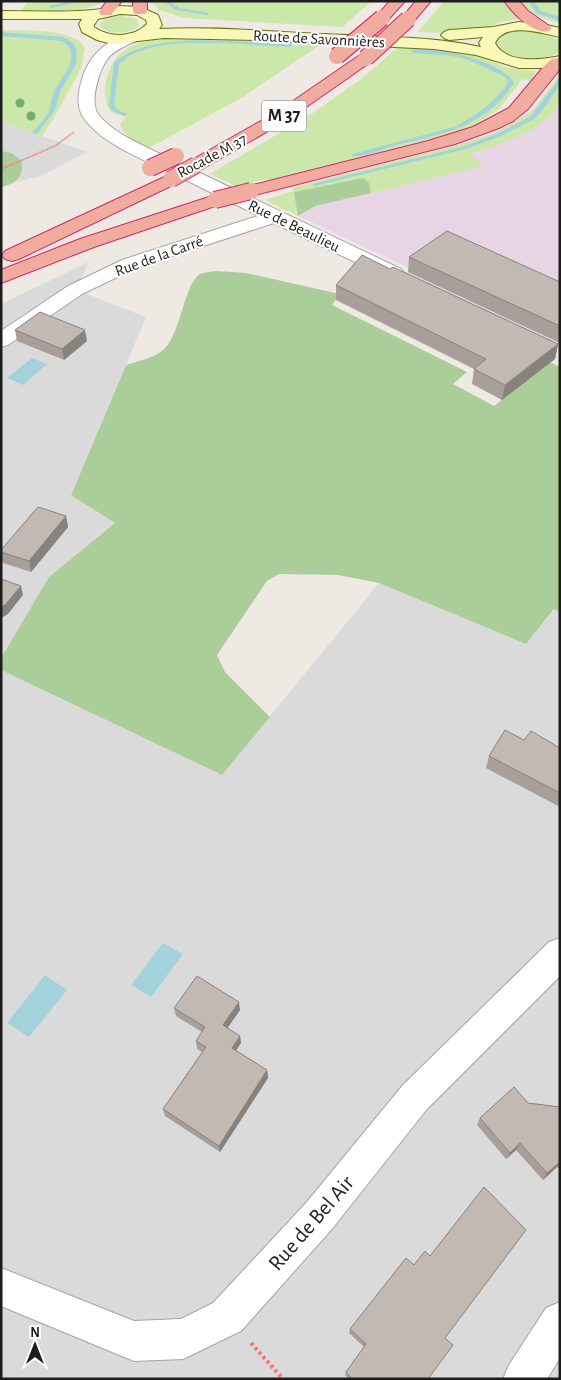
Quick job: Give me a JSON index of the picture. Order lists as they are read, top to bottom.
{
  "streets": {
    "highway": ["M 37", "Rocade M 37"],
    "main road": ["Route de Savonnières"],
    "street": ["Rue de Beaulieu", "Rue de la Carré", "Rue de Bel Air"]
  },
  "crossings": [
    ["Rue de Beaulieu", "Rue de la Carré"]
  ],
  "north": "top"
}
